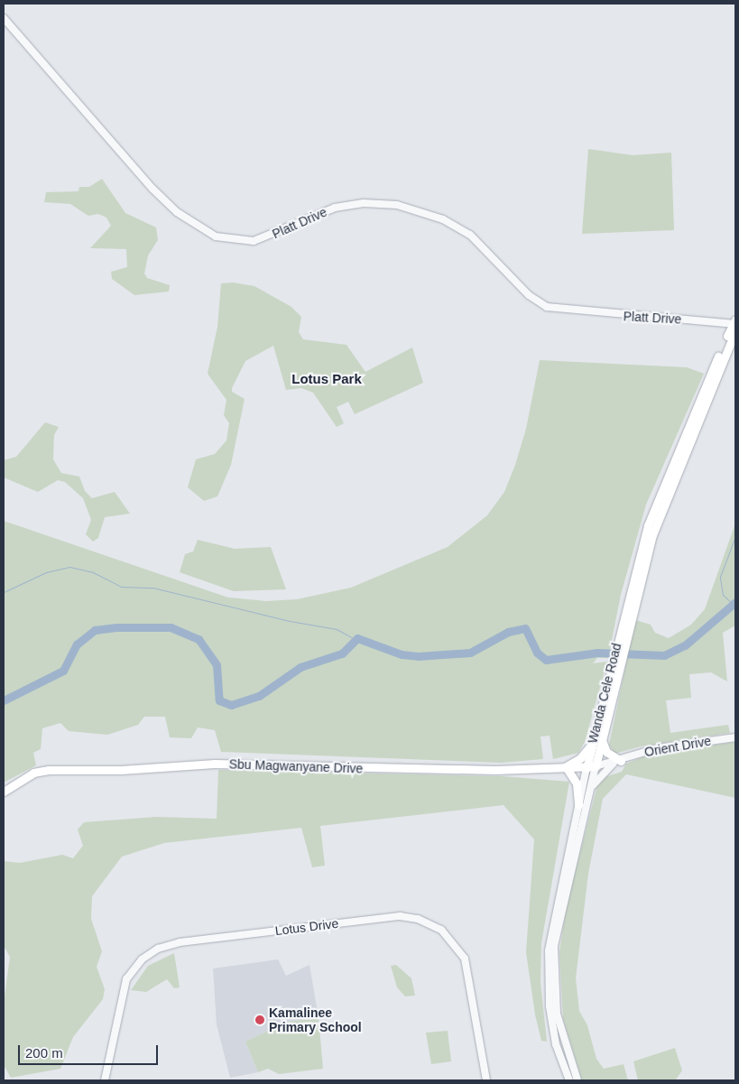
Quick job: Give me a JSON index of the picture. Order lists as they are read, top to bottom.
{
  "streets": {
    "main road": ["Wanda Cele Road", "Sbu Magwanyane Drive"],
    "street": ["Platt Drive", "Orient Drive", "Lotus Drive"]
  },
  "crossings": [
    ["Platt Drive", "Wanda Cele Road"],
    ["Wanda Cele Road", "Orient Drive"],
    ["Wanda Cele Road", "Sbu Magwanyane Drive"],
    ["Orient Drive", "Sbu Magwanyane Drive"]
  ],
  "districts": ["Lotus Park"],
  "places": ["Kamalinee Primary School"],
  "scale_bar": "200 m"
}
